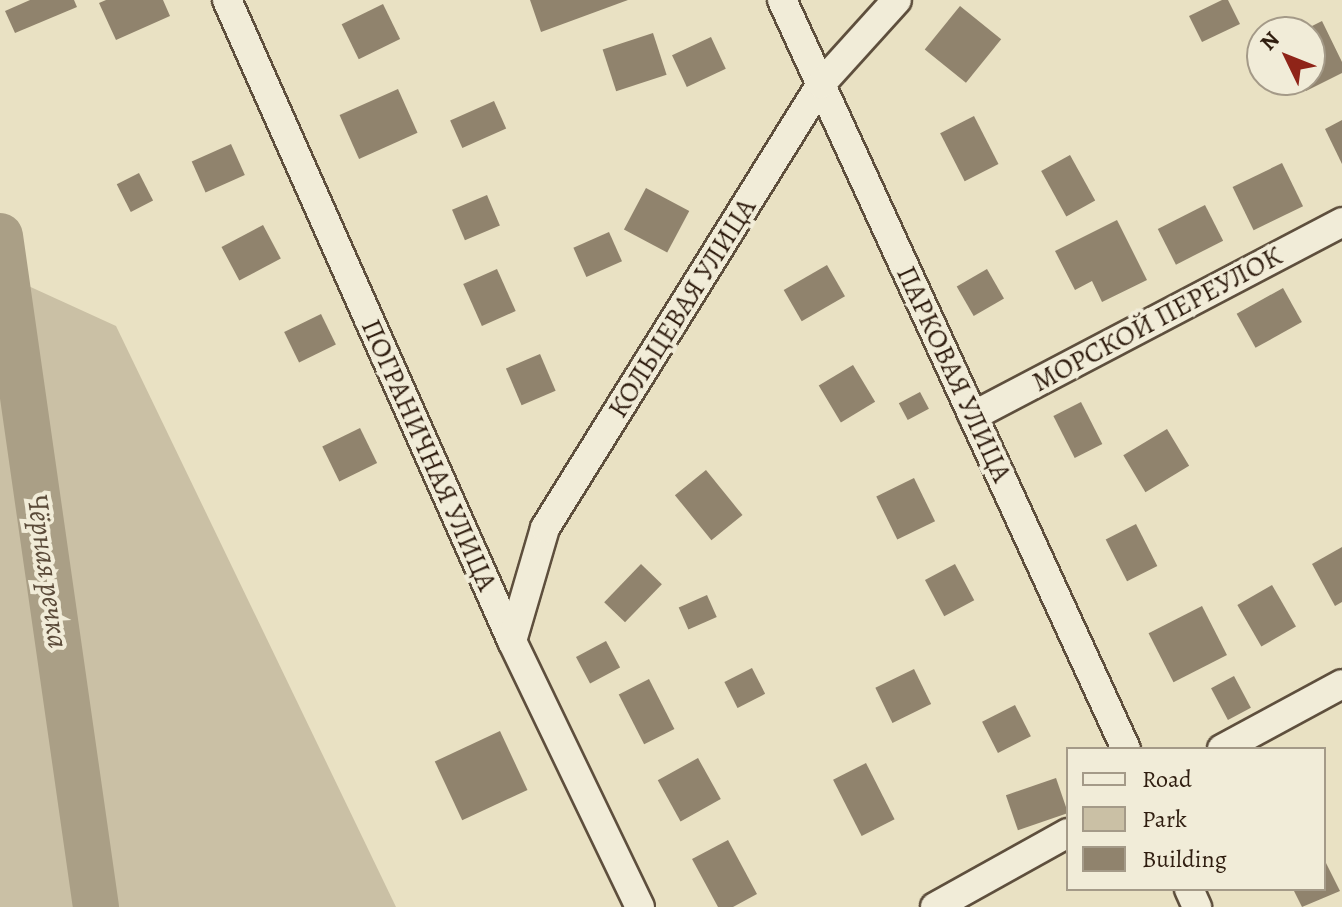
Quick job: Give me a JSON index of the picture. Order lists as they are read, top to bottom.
{
  "streets": {
    "street": [
      "КОЛЬЦЕВАЯ УЛИЦА",
      "МОРСКОЙ ПЕРЕУЛОК",
      "ПАРКОВАЯ УЛИЦА",
      "ПОГРАНИЧНАЯ УЛИЦА"
    ]
  },
  "crossings": [
    ["КОЛЬЦЕВАЯ УЛИЦА", "ПАРКОВАЯ УЛИЦА"],
    ["КОЛЬЦЕВАЯ УЛИЦА", "ПОГРАНИЧНАЯ УЛИЦА"],
    ["МОРСКОЙ ПЕРЕУЛОК", "ПАРКОВАЯ УЛИЦА"]
  ],
  "water": ["Чёрная речка"],
  "legend": ["Road", "Park", "Building"],
  "north": "top left"
}
